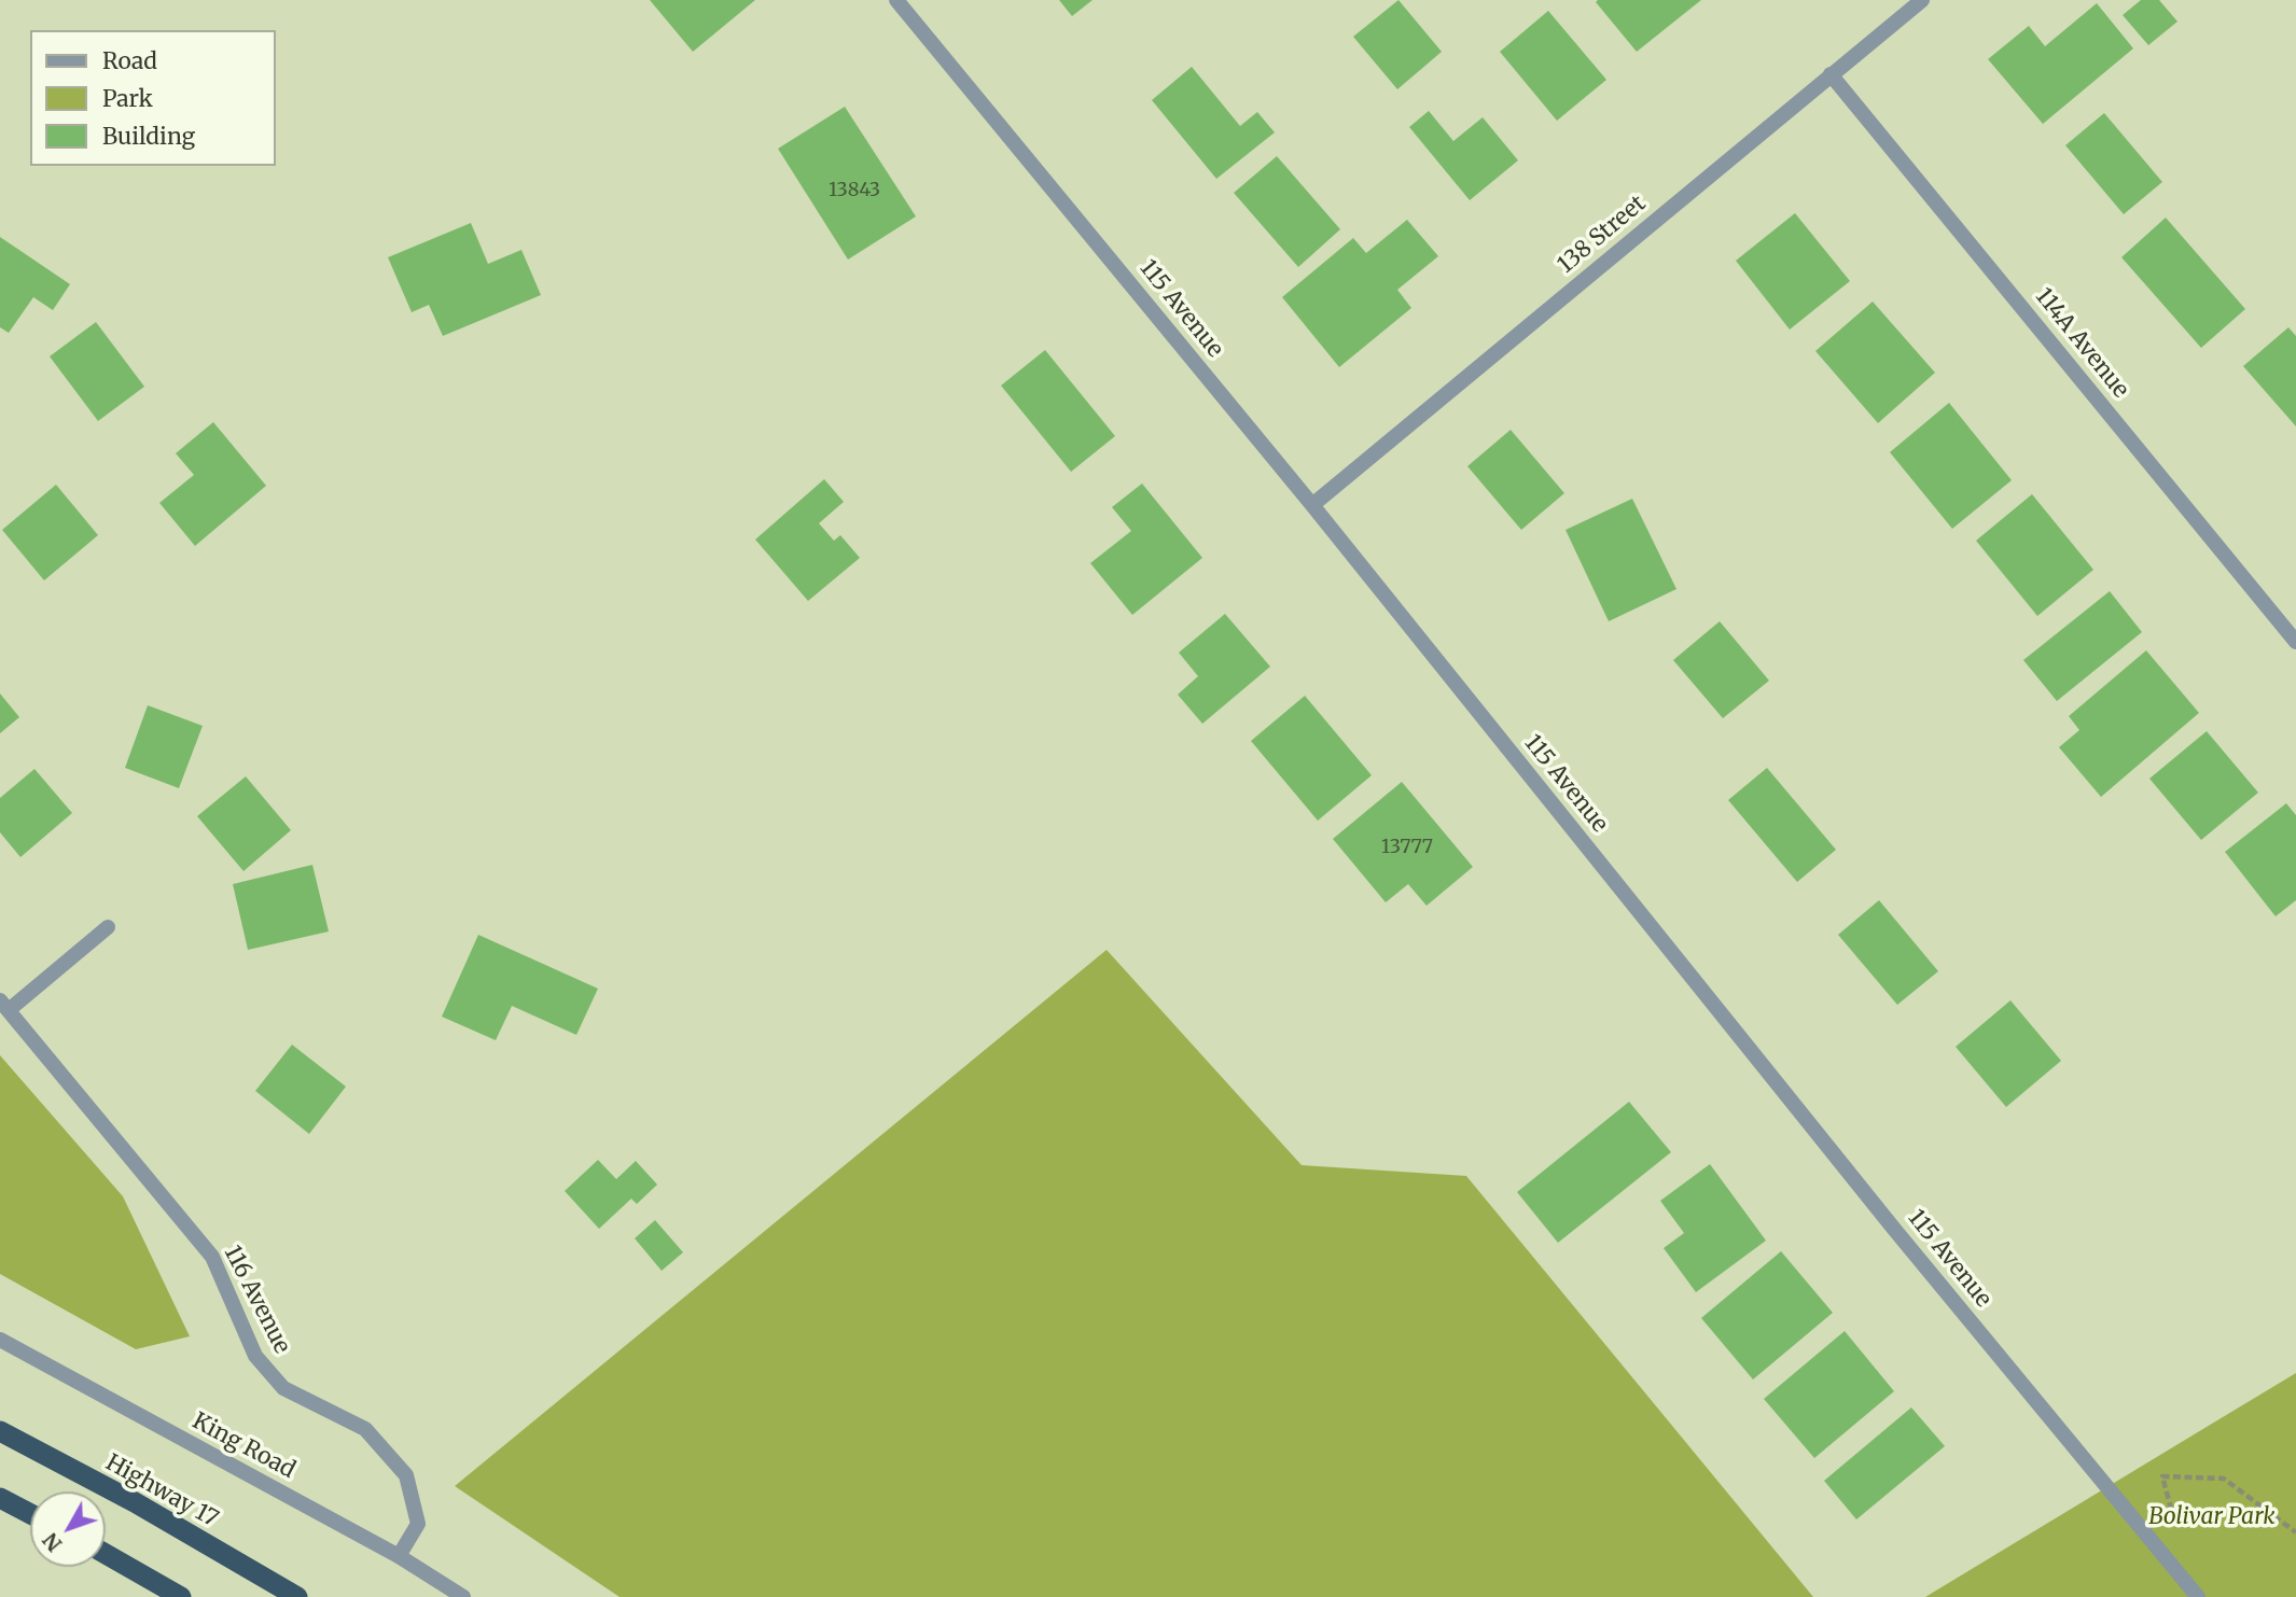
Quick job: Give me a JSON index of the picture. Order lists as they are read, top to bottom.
{
  "streets": {
    "highway": ["Highway 17"],
    "street": [
      "138 Street",
      "115 Avenue",
      "114A Avenue",
      "116 Avenue",
      "King Road"
    ]
  },
  "crossings": [
    ["138 Street", "115 Avenue"],
    ["138 Street", "114A Avenue"],
    ["116 Avenue", "King Road"]
  ],
  "parks": ["Bolivar Park"],
  "house_numbers": ["13843", "13777"],
  "legend": ["Road", "Park", "Building"],
  "north": "bottom left"
}
